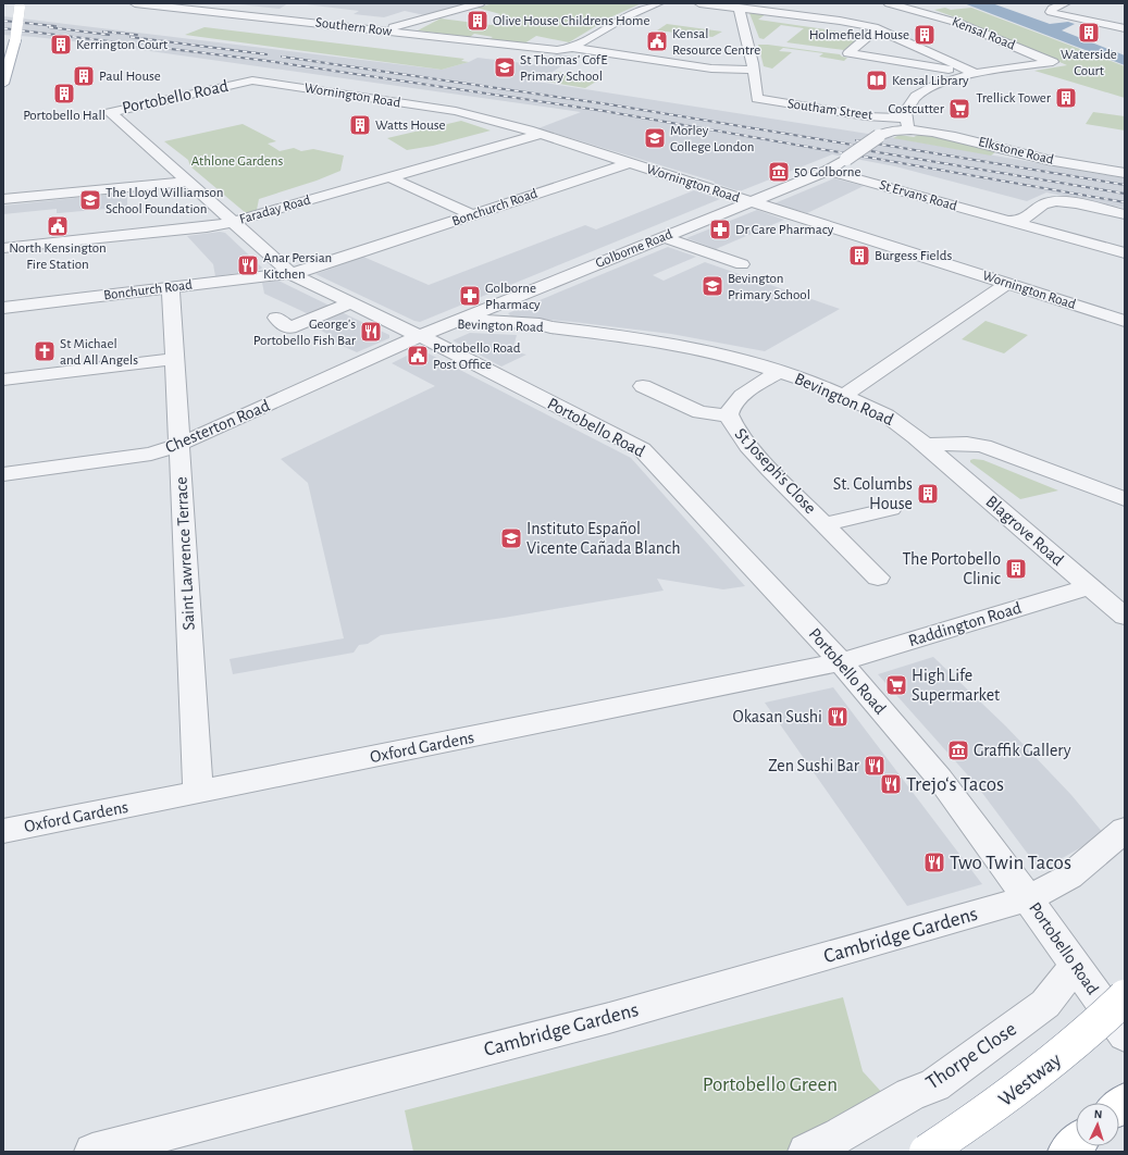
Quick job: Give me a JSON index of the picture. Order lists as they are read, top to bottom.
{
  "streets": {
    "main road": ["Westway"],
    "street": [
      "Southern Row",
      "Kensal Road",
      "Wornington Road",
      "Portobello Road",
      "Southam Street",
      "Elkstone Road",
      "St Ervans Road",
      "Bonchurch Road",
      "Faraday Road",
      "Golborne Road",
      "Bevington Road",
      "Chesterton Road",
      "St Joseph's Close",
      "Blagrove Road",
      "Saint Lawrence Terrace",
      "Raddington Road",
      "Oxford Gardens",
      "Cambridge Gardens",
      "Thorpe Close"
    ]
  },
  "crossings": [
    ["Southern Row", "Southam Street"],
    ["Wornington Road", "Portobello Road"],
    ["Wornington Road", "Bonchurch Road"],
    ["Wornington Road", "Faraday Road"],
    ["Wornington Road", "Golborne Road"],
    ["Portobello Road", "Bonchurch Road"],
    ["Portobello Road", "Faraday Road"],
    ["Portobello Road", "Golborne Road"],
    ["Portobello Road", "Chesterton Road"],
    ["Portobello Road", "Raddington Road"],
    ["Portobello Road", "Oxford Gardens"],
    ["Portobello Road", "Cambridge Gardens"],
    ["Portobello Road", "Thorpe Close"],
    ["Southam Street", "Elkstone Road"],
    ["Southam Street", "Golborne Road"],
    ["Elkstone Road", "Golborne Road"],
    ["St Ervans Road", "Golborne Road"],
    ["Bonchurch Road", "Saint Lawrence Terrace"],
    ["Golborne Road", "Bevington Road"],
    ["Golborne Road", "Chesterton Road"],
    ["Bevington Road", "St Joseph's Close"],
    ["Bevington Road", "Blagrove Road"],
    ["Chesterton Road", "Saint Lawrence Terrace"],
    ["Blagrove Road", "Raddington Road"],
    ["Saint Lawrence Terrace", "Oxford Gardens"],
    ["Raddington Road", "Oxford Gardens"]
  ],
  "parks": ["Athlone Gardens", "Portobello Green"],
  "places": {
    "building": [
      "Olive House Childrens Home",
      "Waterside Court",
      "Holmefield House",
      "Kerrington Court",
      "Paul House",
      "Portobello Hall",
      "Trellick Tower",
      "Watts House",
      "Burgess Fields",
      "St. Columbs House",
      "The Portobello Clinic"
    ],
    "public building": ["Kensal Resource Centre", "North Kensington Fire Station", "Portobello Road Post Office"],
    "school or university": [
      "St Thomas' CofE Primary School",
      "Morley College London",
      "The Lloyd Williamson School Foundation",
      "Bevington Primary School",
      "Instituto Español Vicente Cañada Blanch"
    ],
    "library": ["Kensal Library"],
    "supermarket": ["Costcutter", "High Life Supermarket"],
    "museum": ["50 Golborne", "Graffik Gallery"],
    "pharmacy": ["Dr Care Pharmacy", "Golborne Pharmacy"],
    "restaurant": [
      "Anar Persian Kitchen",
      "George's Portobello Fish Bar",
      "Okasan Sushi",
      "Zen Sushi Bar",
      "Trejo‘s Tacos",
      "Two Twin Tacos"
    ],
    "church": ["St Michael and All Angels"]
  },
  "north": "top"
}
